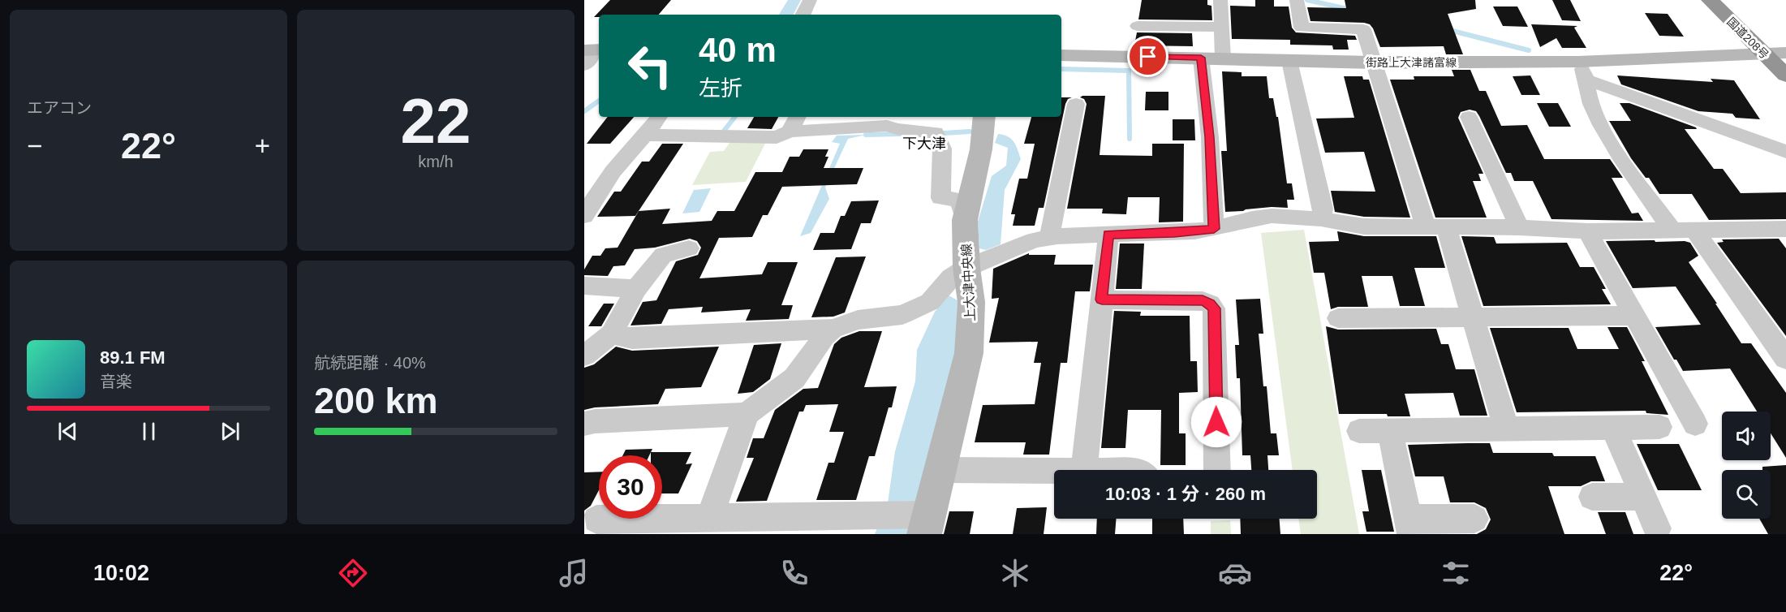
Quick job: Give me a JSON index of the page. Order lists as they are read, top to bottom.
{
  "streets": {
    "highway": ["国道208号"],
    "street": ["街路上大津諸富線", "上大津中央線"]
  },
  "crossings": [
    ["国道208号", "街路上大津諸富線"]
  ],
  "districts": ["下大津"],
  "page": {
    "tile": [
      "エアコン",
      ["22", "km/h"],
      ["航続距離 · 40%", "200 km"]
    ],
    "turn": ["40 m", "左折"],
    "heat": ["−", "22°", "+"],
    "song": ["89.1 FM", "音楽"],
    "limit": "30",
    "trip": "10:03 · 1 分 · 260 m",
    "tabs": ["10:02", "22°"]
  }
}
